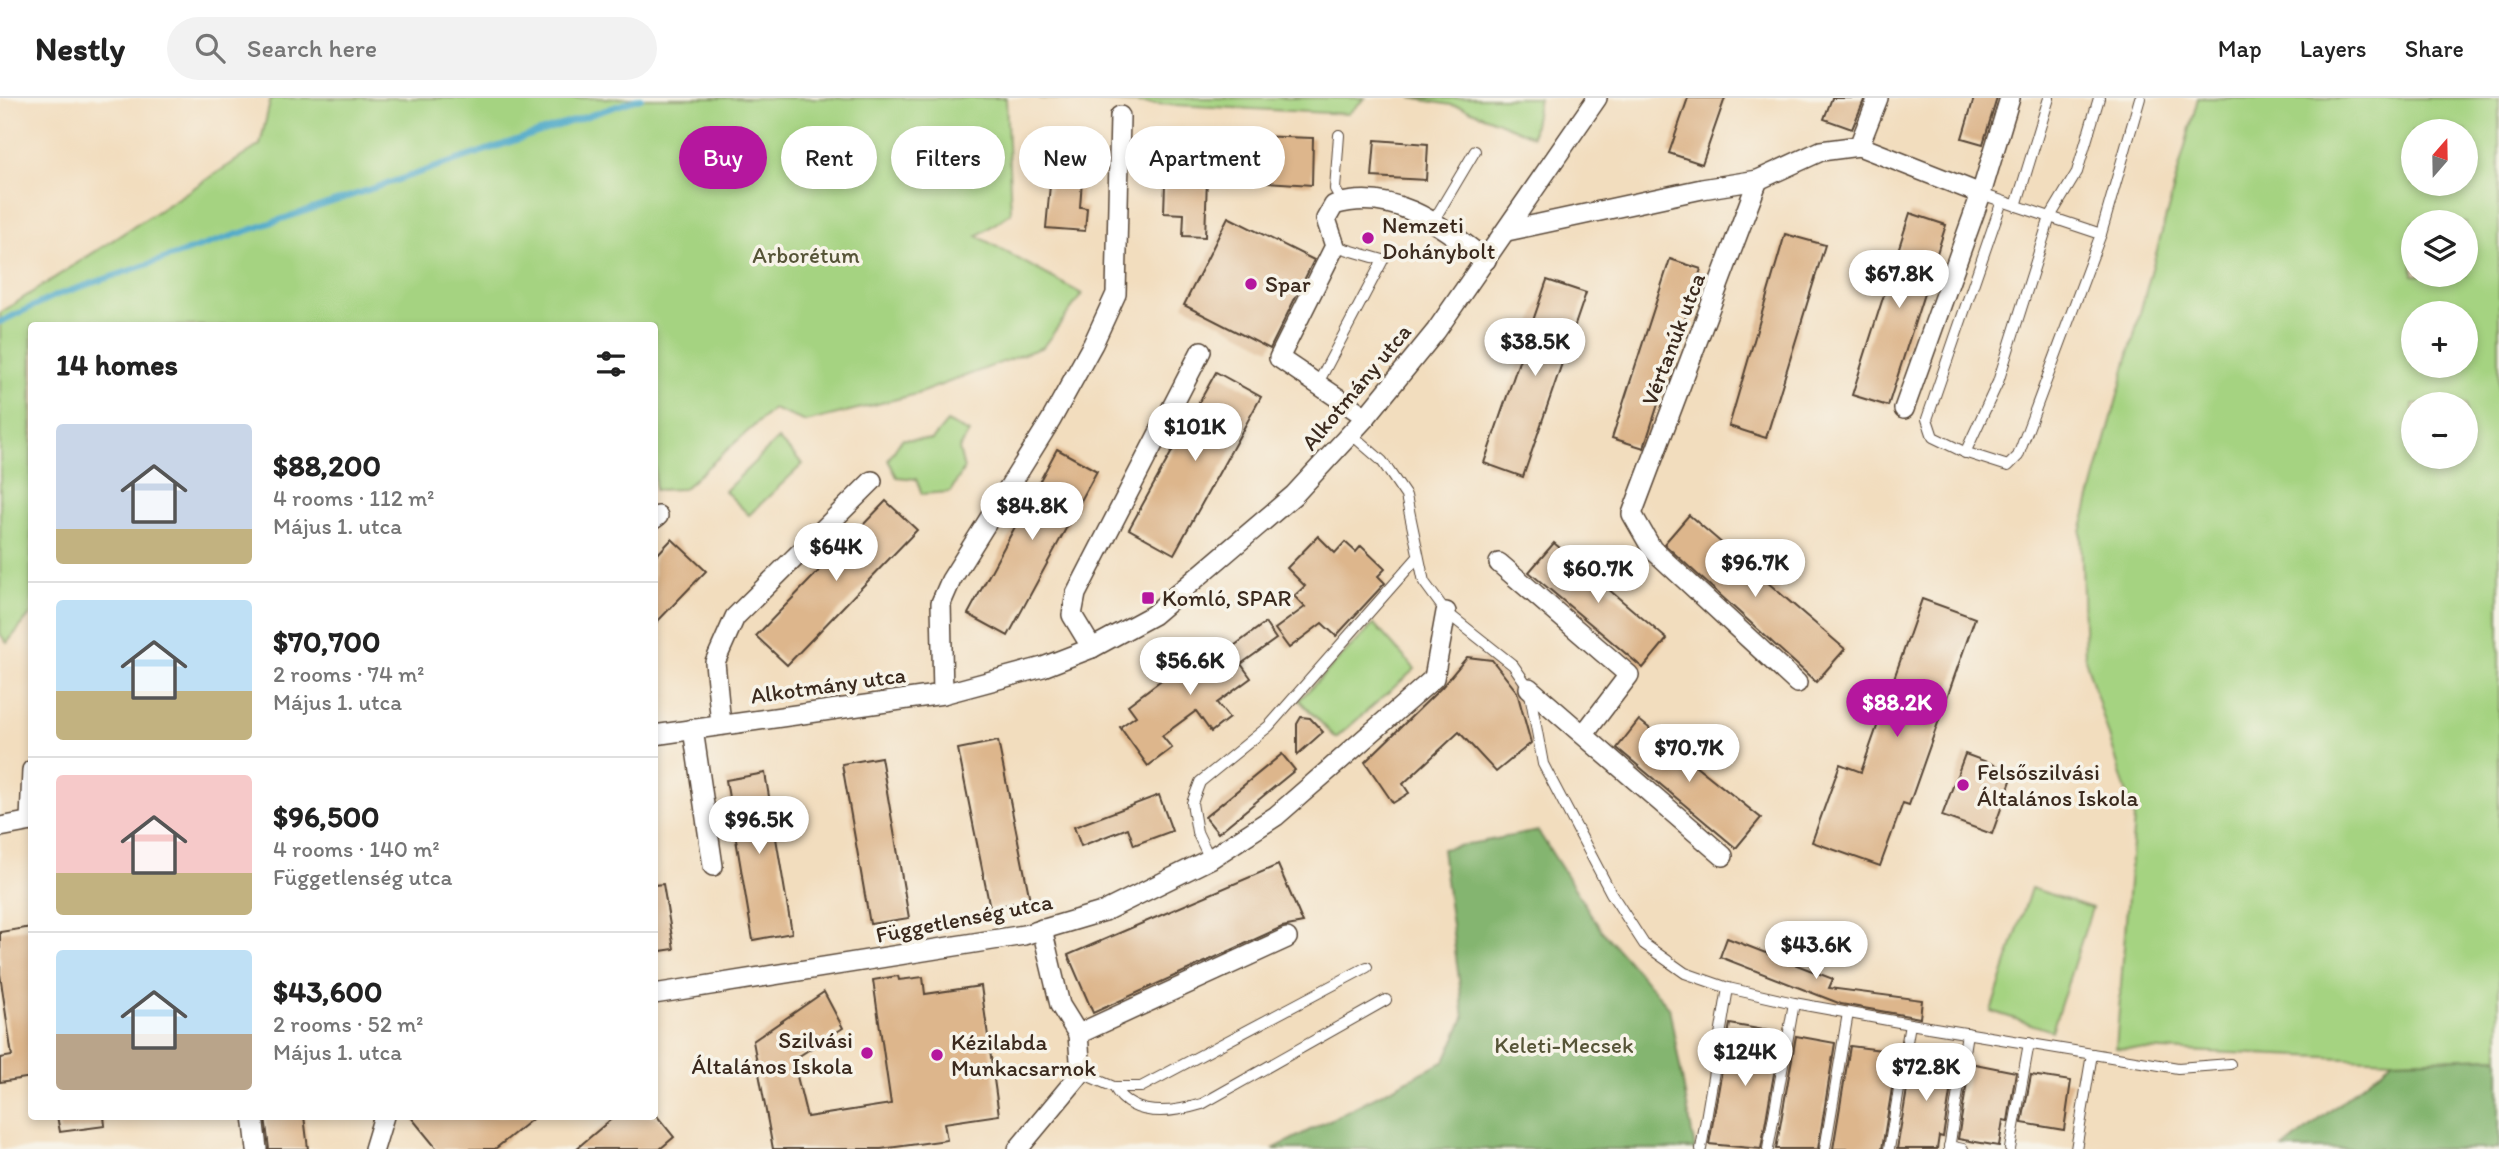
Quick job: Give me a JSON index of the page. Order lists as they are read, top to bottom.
{
  "streets": {
    "street": ["Vértanúk utca", "Alkotmány utca", "Függetlenség utca"]
  },
  "parks": ["Arborétum", "Keleti-Mecsek"],
  "places": {
    "other": [
      "Nemzeti Dohánybolt",
      "Spar",
      "Felsőszilvási Általános Iskola",
      "Szilvási Általános Iskola",
      "Kézilabda Munkacsarnok"
    ],
    "transit": ["Komló, SPAR"]
  },
  "north": "top",
  "page": {
    "header": "Nestly",
    "search": "Search here",
    "nav": ["Map", "Layers", "Share"],
    "map_buttons": ["+", "−"],
    "chip": [
      "Buy",
      "Rent",
      "Filters",
      "New",
      "Apartment"
    ],
    "price": [
      "$67.8K",
      "$38.5K",
      "$101K",
      "$84.8K",
      "$64K",
      "$96.7K",
      "$60.7K",
      "$56.6K",
      "$88.2K",
      "$70.7K",
      "$96.5K",
      "$43.6K",
      "$124K",
      "$72.8K"
    ],
    "heading": "14 homes",
    "list": [
      {
        "name": "$88,200",
        "note": "4 rooms · 112 m² · Május 1. utca"
      },
      {
        "name": "$70,700",
        "note": "2 rooms · 74 m² · Május 1. utca"
      },
      {
        "name": "$96,500",
        "note": "4 rooms · 140 m² · Függetlenség utca"
      },
      {
        "name": "$43,600",
        "note": "2 rooms · 52 m² · Május 1. utca"
      }
    ]
  }
}
